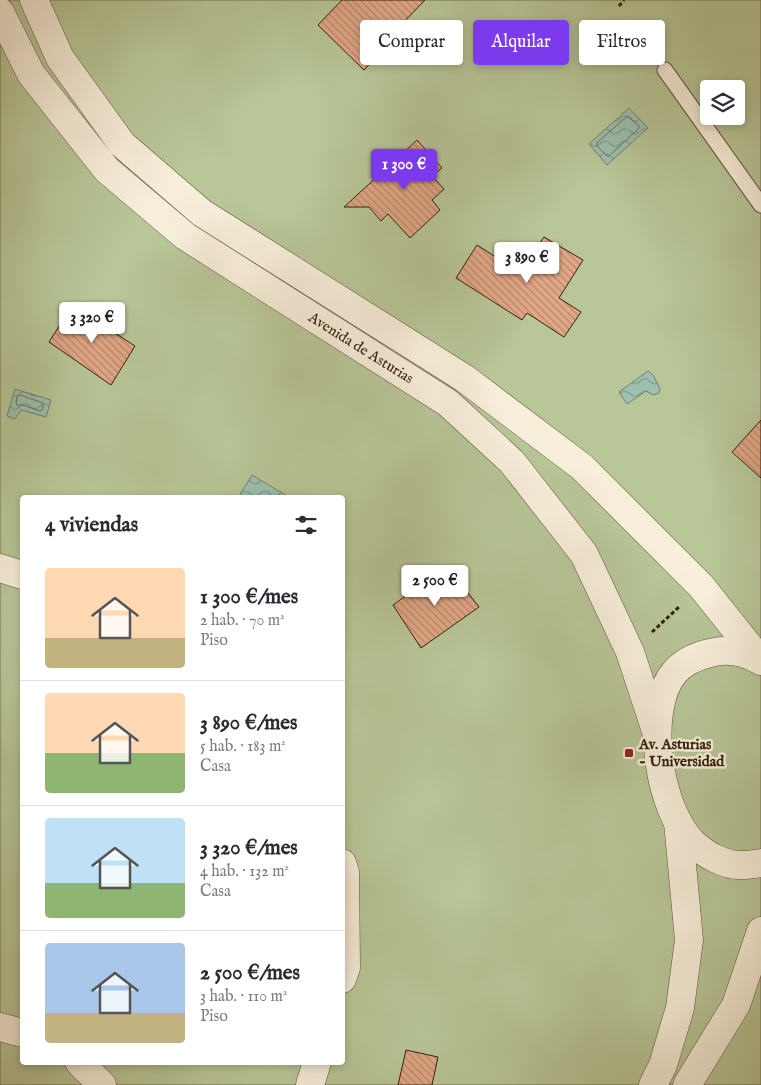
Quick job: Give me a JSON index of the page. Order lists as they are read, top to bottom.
{
  "streets": {
    "street": ["Avenida de Asturias"]
  },
  "places": {
    "transit": ["Av. Asturias - Universidad"]
  },
  "page": {
    "chip": ["Comprar", "Alquilar", "Filtros"],
    "price": [
      "1 300 €",
      "3 890 €",
      "3 320 €",
      "2 500 €"
    ],
    "heading": "4 viviendas",
    "list": [
      {
        "name": "1 300 €/mes",
        "note": "2 hab. · 70 m² · Piso"
      },
      {
        "name": "3 890 €/mes",
        "note": "5 hab. · 183 m² · Casa"
      },
      {
        "name": "3 320 €/mes",
        "note": "4 hab. · 132 m² · Casa"
      },
      {
        "name": "2 500 €/mes",
        "note": "3 hab. · 110 m² · Piso"
      }
    ]
  }
}
